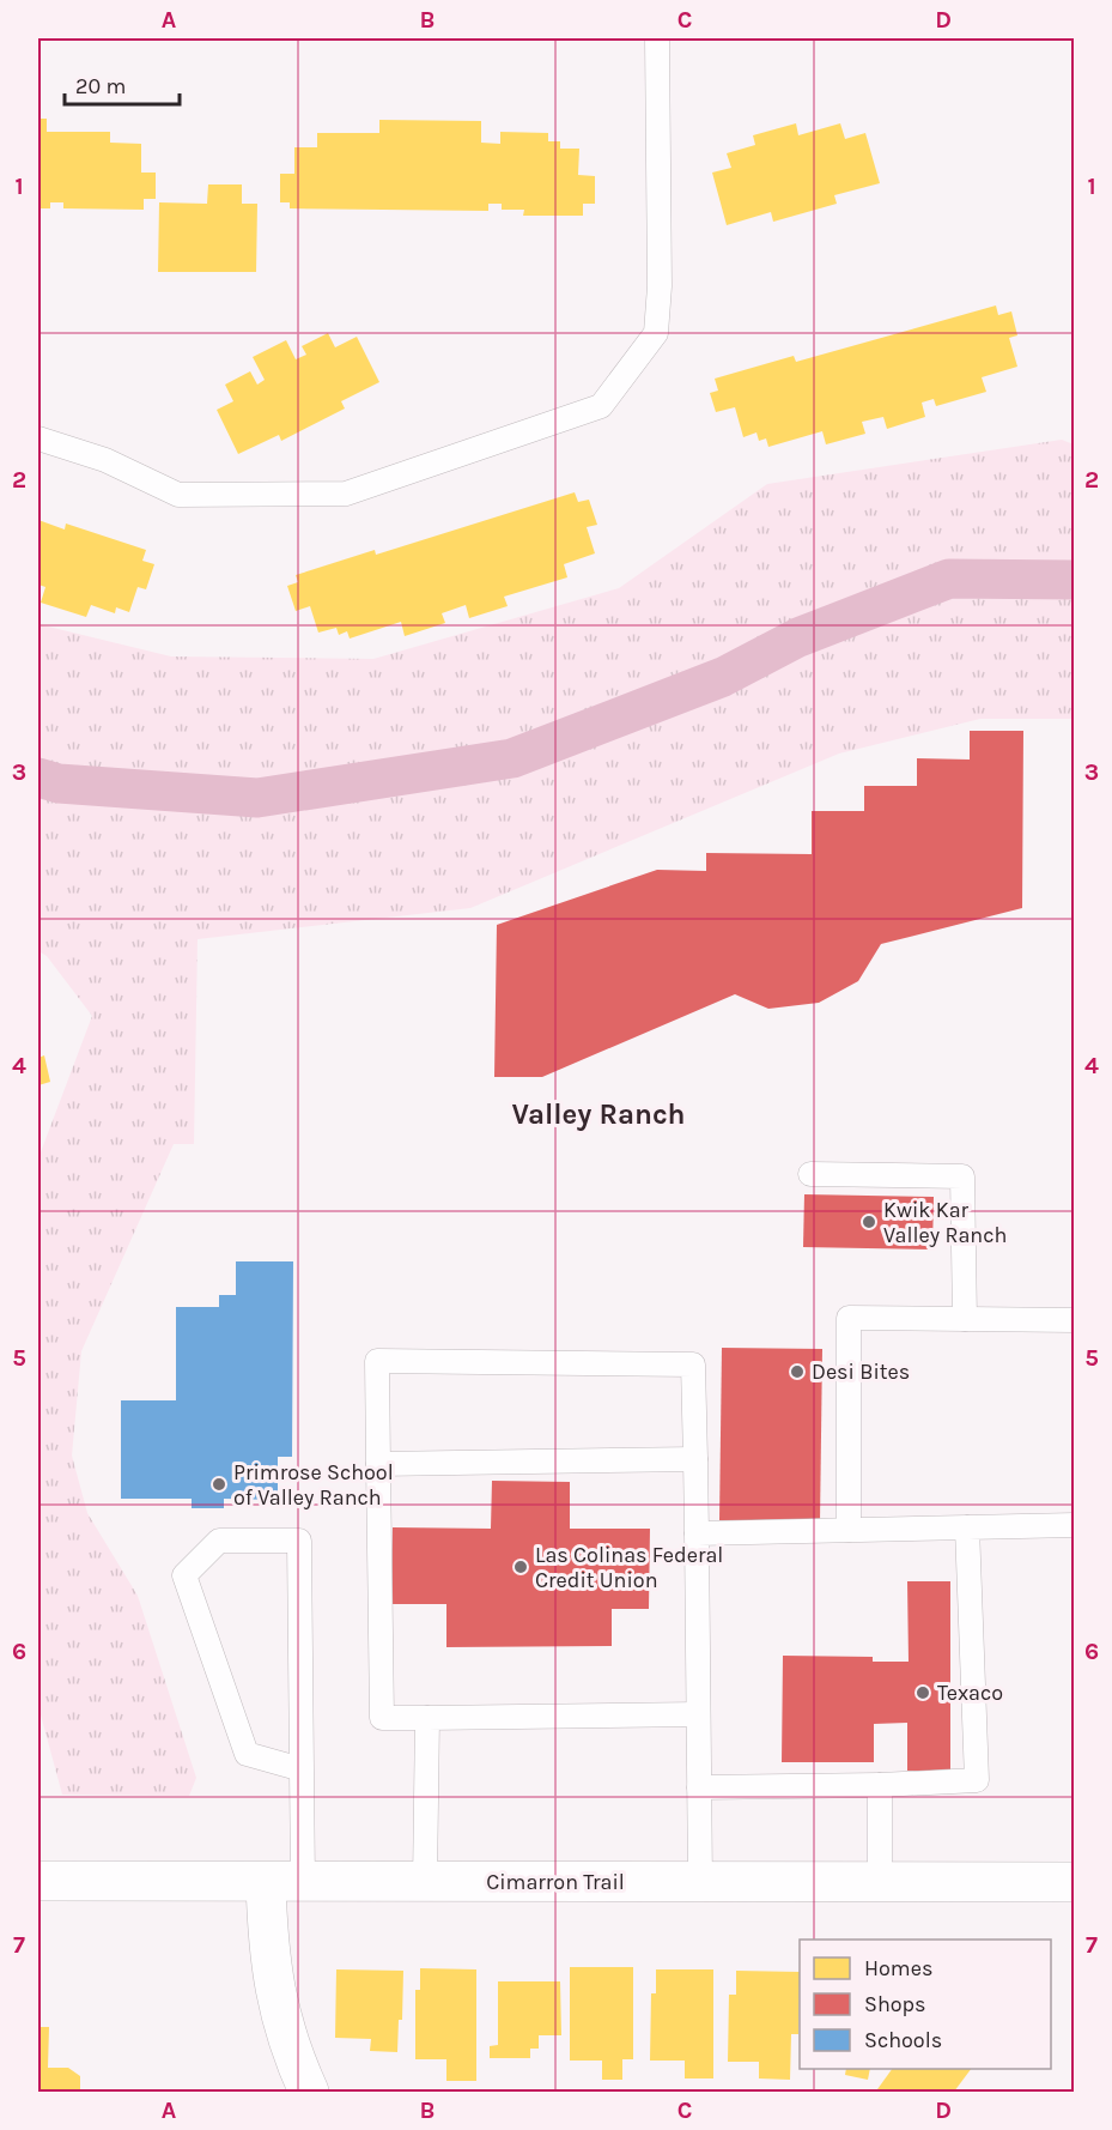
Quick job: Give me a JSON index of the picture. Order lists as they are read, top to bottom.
{
  "streets": {
    "street": ["Cimarron Trail"]
  },
  "districts": ["Valley Ranch"],
  "places": [
    "Kwik Kar Valley Ranch",
    "Desi Bites",
    "Primrose School of Valley Ranch",
    "Las Colinas Federal Credit Union",
    "Texaco"
  ],
  "legend": ["Homes", "Shops", "Schools"],
  "scale_bar": "20 m",
  "grid": {
    "columns": [
      "A",
      "B",
      "C",
      "D"
    ],
    "rows": [
      "1",
      "2",
      "3",
      "4",
      "5",
      "6",
      "7"
    ]
  }
}
